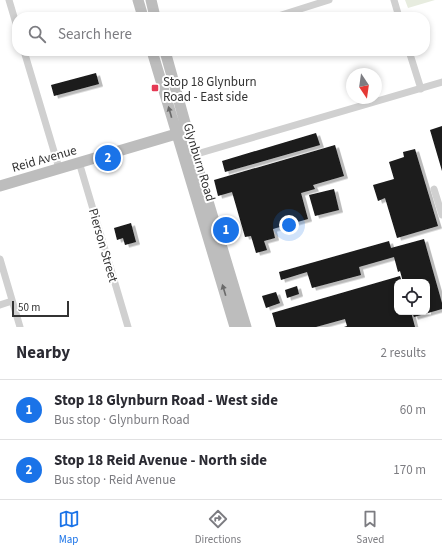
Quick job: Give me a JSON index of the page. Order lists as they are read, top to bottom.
{
  "streets": {
    "main road": ["Reid Avenue", "Glynburn Road"],
    "street": ["Pierson Street"]
  },
  "crossings": [
    ["Reid Avenue", "Glynburn Road"],
    ["Reid Avenue", "Pierson Street"]
  ],
  "places": {
    "transit": ["Stop 18 Glynburn Road - East side"]
  },
  "scale_bar": "50 m",
  "north": "bottom",
  "page": {
    "search": "Search here",
    "pins": ["2", "1"],
    "scale": "50 m",
    "heading": ["Nearby", "2 results"],
    "list": [
      {
        "mark": "1",
        "name": "Stop 18 Glynburn Road - West side",
        "note": "Bus stop · Glynburn Road",
        "value": "60 m"
      },
      {
        "mark": "2",
        "name": "Stop 18 Reid Avenue - North side",
        "note": "Bus stop · Reid Avenue",
        "value": "170 m"
      }
    ],
    "nav": ["Map", "Directions", "Saved"]
  }
}
